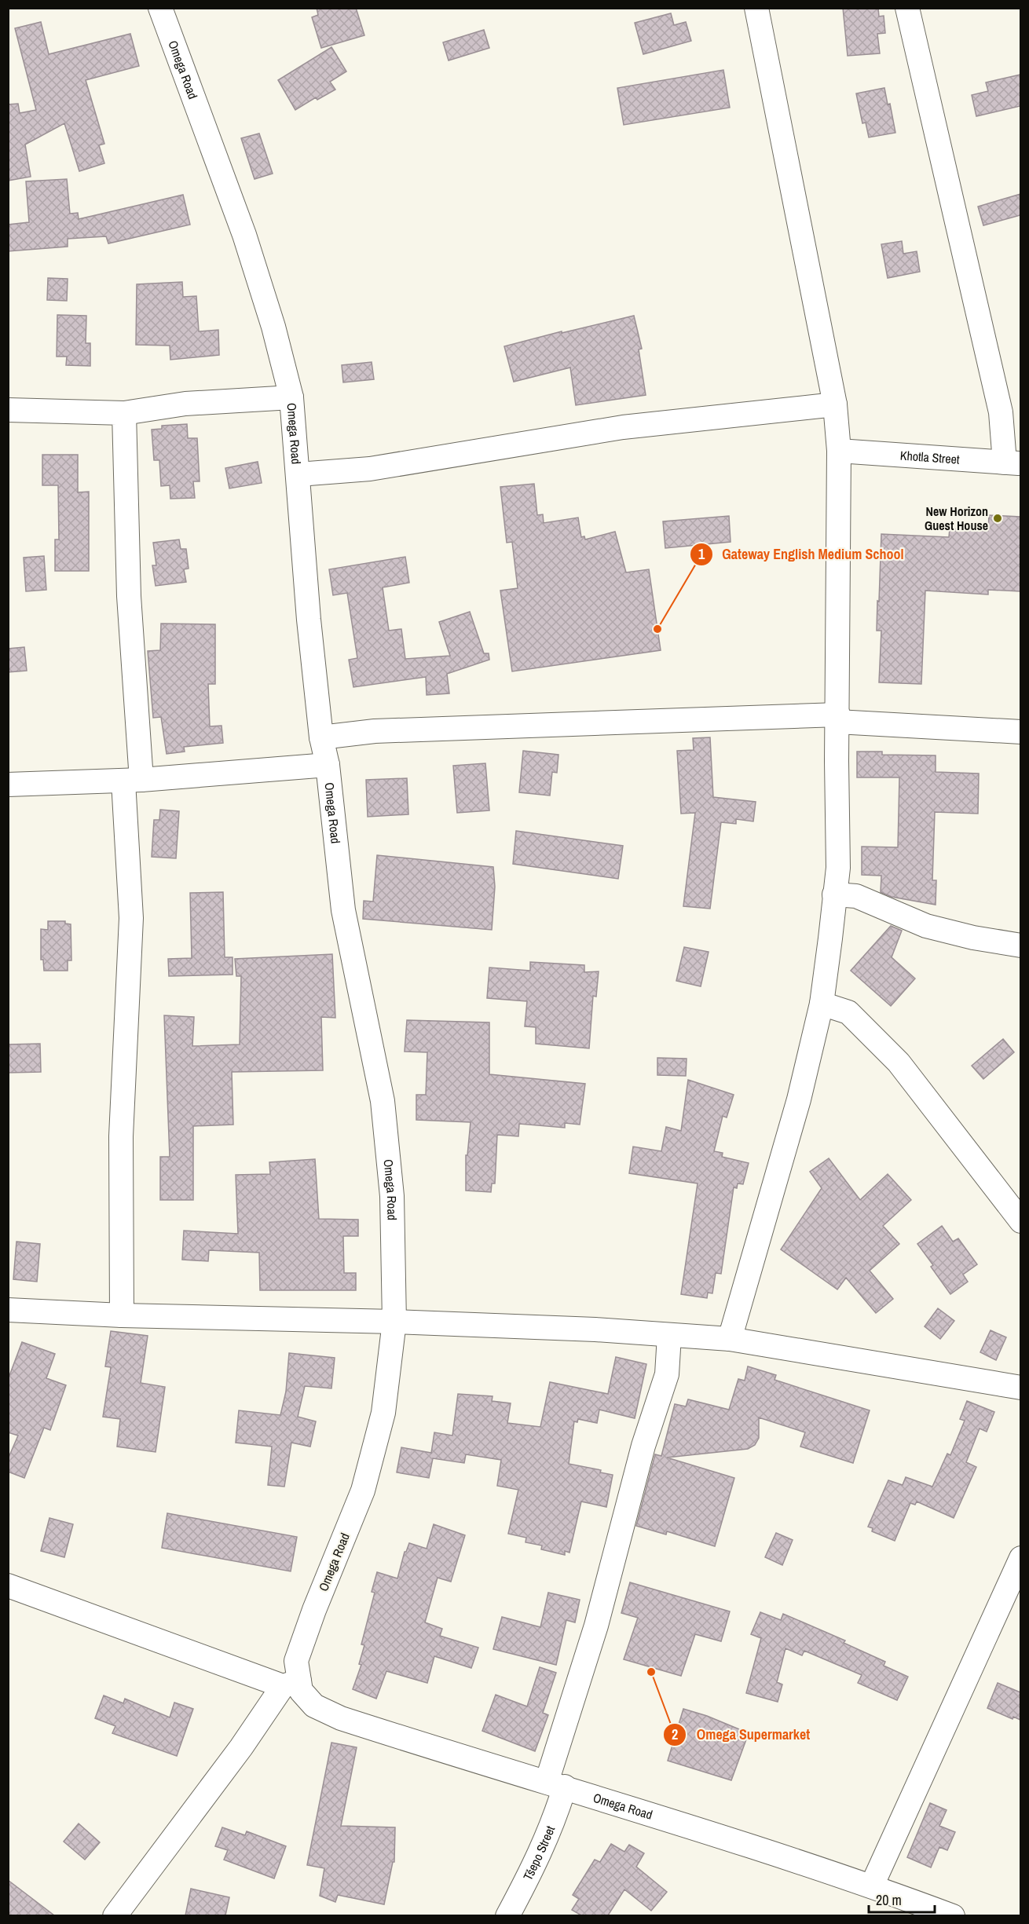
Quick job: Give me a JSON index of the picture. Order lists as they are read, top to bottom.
{
  "streets": {
    "street": ["Omega Road", "Khotla Street", "Tšepo Street"]
  },
  "crossings": [
    ["Omega Road", "Tšepo Street"]
  ],
  "places": ["New Horizon Guest House", "Gateway English Medium School", "Omega Supermarket"],
  "scale_bar": "20 m"
}
